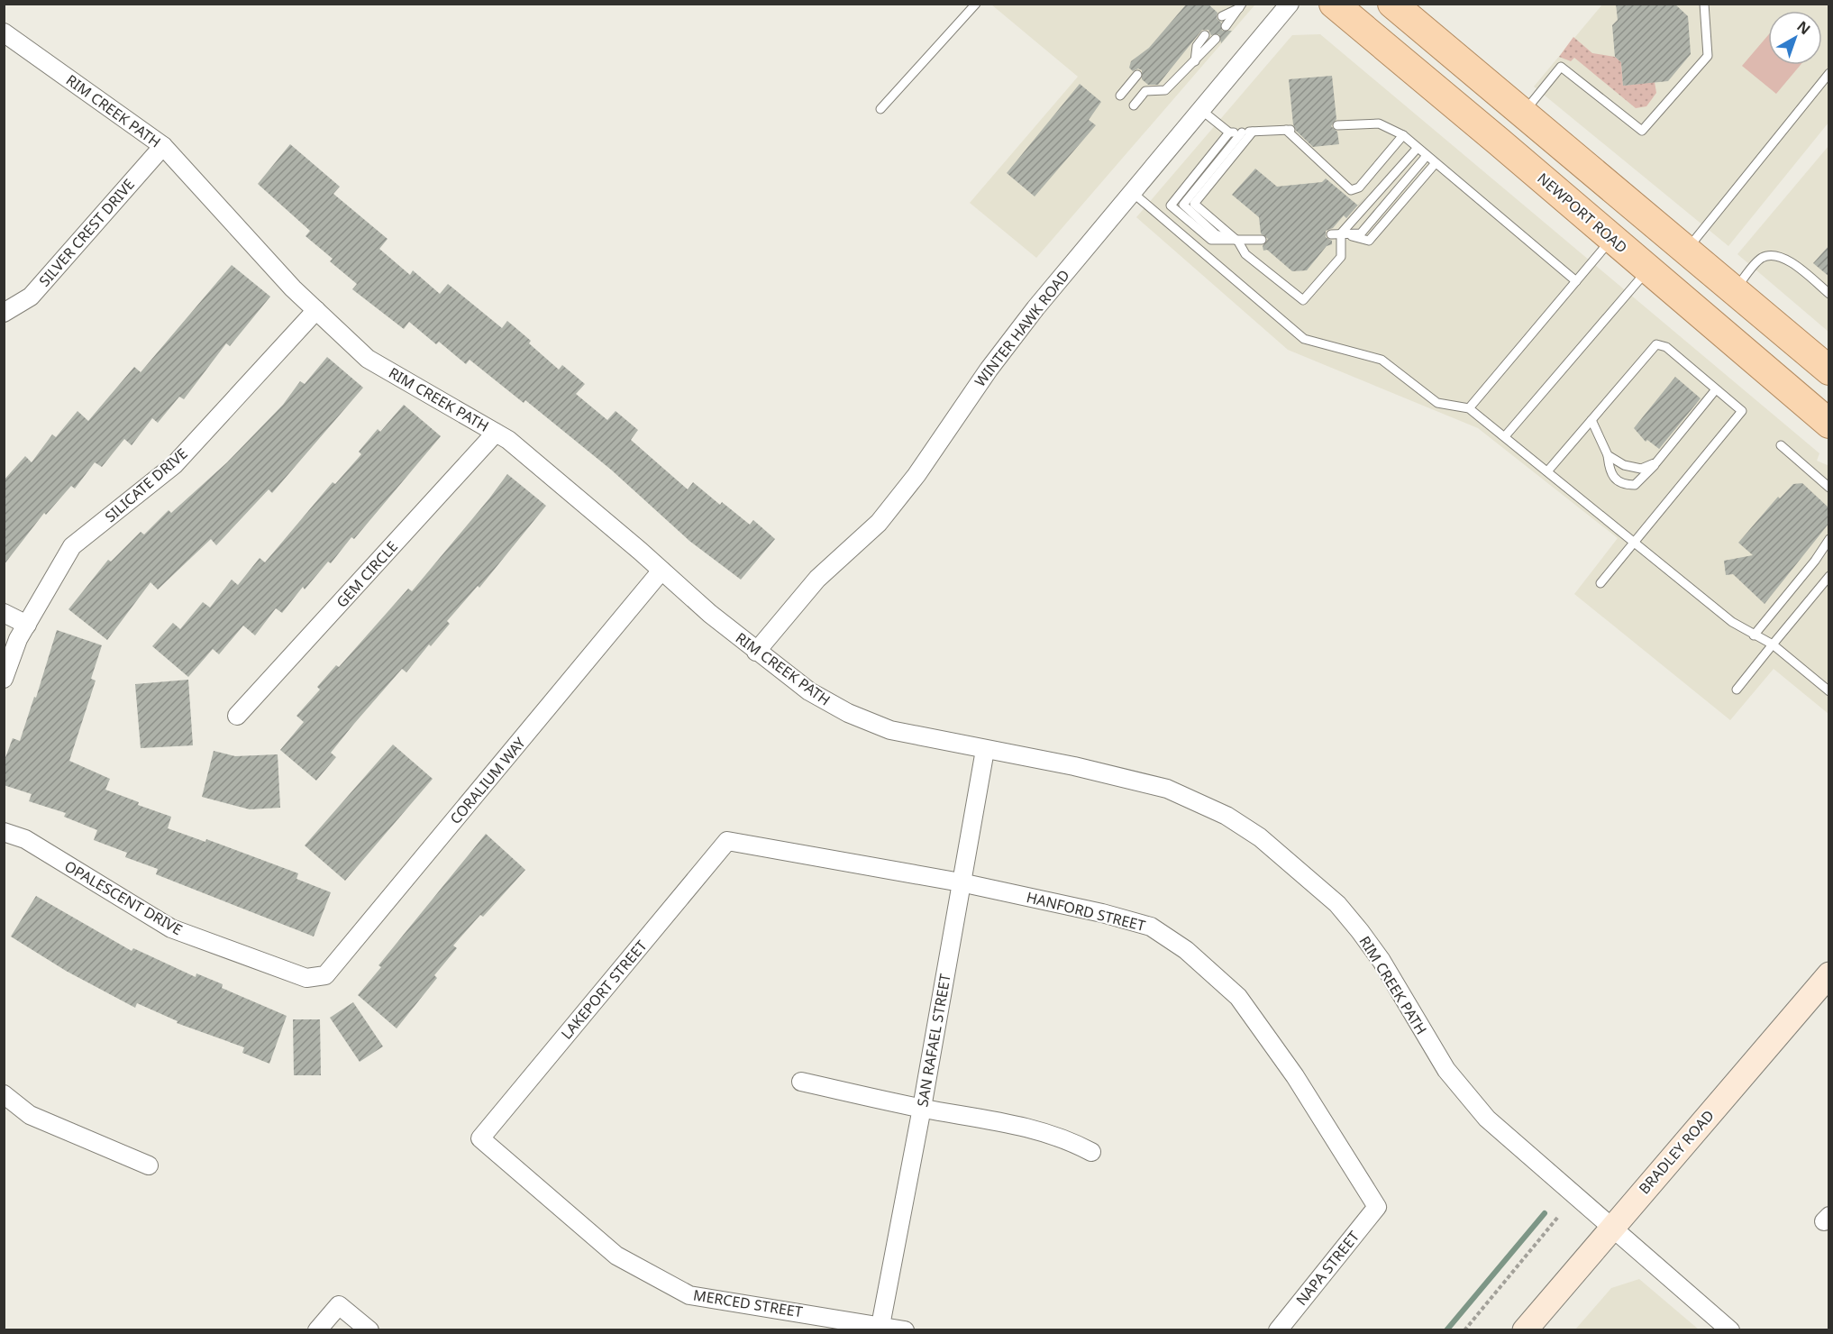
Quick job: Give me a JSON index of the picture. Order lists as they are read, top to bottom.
{
  "streets": {
    "main road": ["NEWPORT ROAD"],
    "street": [
      "RIM CREEK PATH",
      "SILVER CREST DRIVE",
      "WINTER HAWK ROAD",
      "SILICATE DRIVE",
      "GEM CIRCLE",
      "CORALIUM WAY",
      "OPALESCENT DRIVE",
      "HANFORD STREET",
      "LAKEPORT STREET",
      "SAN RAFAEL STREET",
      "BRADLEY ROAD",
      "NAPA STREET",
      "MERCED STREET"
    ]
  },
  "crossings": [
    ["RIM CREEK PATH", "SILVER CREST DRIVE"],
    ["RIM CREEK PATH", "WINTER HAWK ROAD"],
    ["RIM CREEK PATH", "SILICATE DRIVE"],
    ["RIM CREEK PATH", "GEM CIRCLE"],
    ["RIM CREEK PATH", "CORALIUM WAY"],
    ["RIM CREEK PATH", "SAN RAFAEL STREET"],
    ["RIM CREEK PATH", "BRADLEY ROAD"],
    ["CORALIUM WAY", "OPALESCENT DRIVE"],
    ["HANFORD STREET", "LAKEPORT STREET"],
    ["HANFORD STREET", "SAN RAFAEL STREET"],
    ["HANFORD STREET", "NAPA STREET"],
    ["LAKEPORT STREET", "MERCED STREET"],
    ["SAN RAFAEL STREET", "MERCED STREET"]
  ],
  "north": "top right"
}
